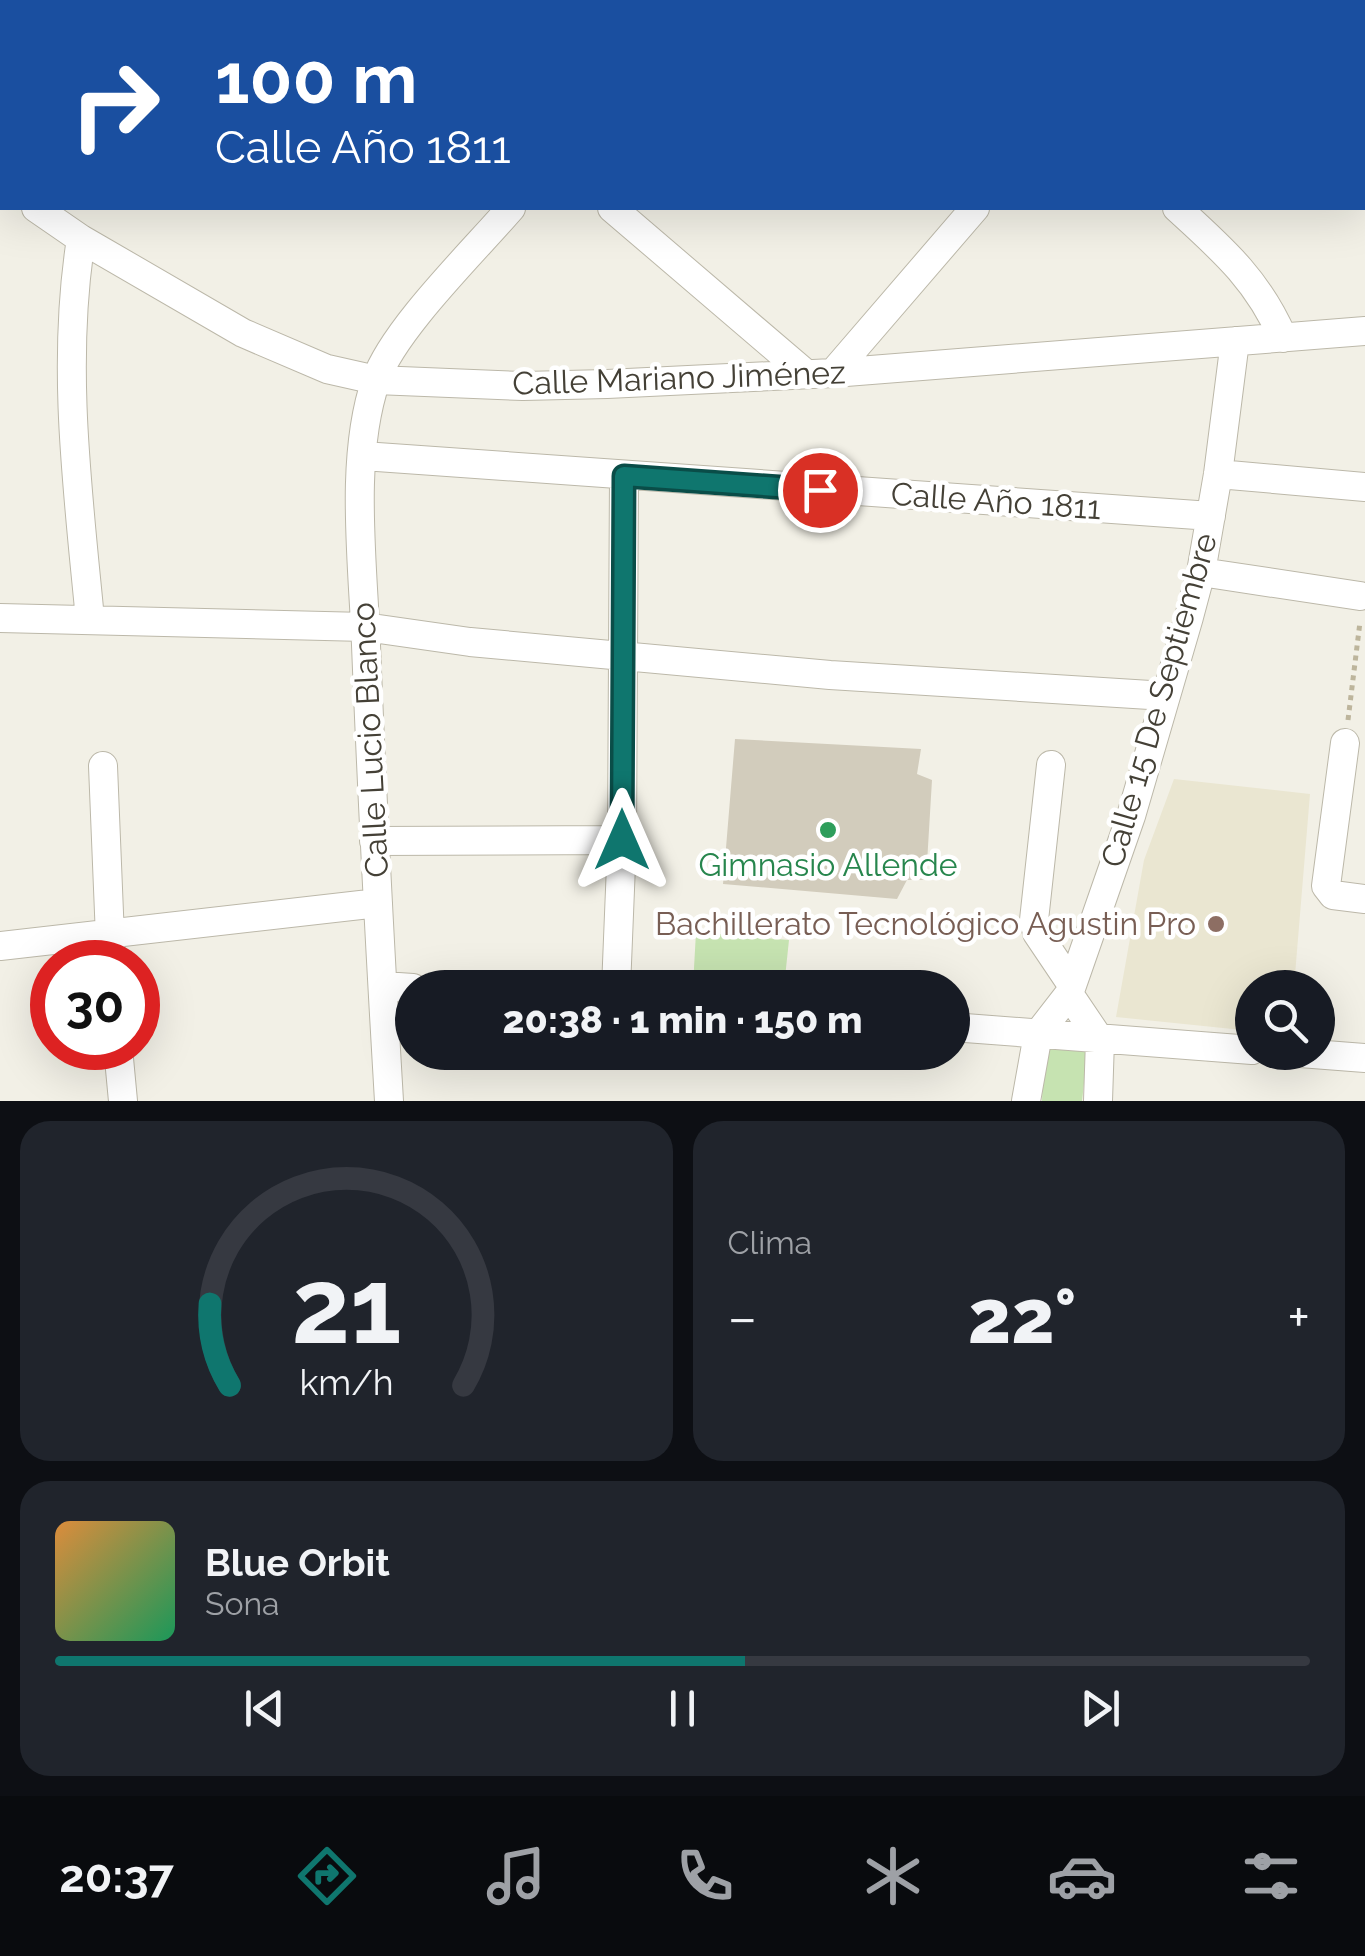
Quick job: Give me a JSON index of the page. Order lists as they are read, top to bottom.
{
  "streets": {
    "street": [
      "Calle Mariano Jiménez",
      "Calle Año 1811",
      "Calle 15 De Septiembre",
      "Calle Lucio Blanco"
    ]
  },
  "crossings": [
    ["Calle Mariano Jiménez", "Calle 15 De Septiembre"],
    ["Calle Mariano Jiménez", "Calle Lucio Blanco"],
    ["Calle Año 1811", "Calle 15 De Septiembre"],
    ["Calle Año 1811", "Calle Lucio Blanco"]
  ],
  "places": ["Gimnasio Allende", "Bachillerato Tecnológico Agustin Pro"],
  "page": {
    "turn": ["100 m", "Calle Año 1811"],
    "limit": "30",
    "trip": "20:38 · 1 min · 150 m",
    "tile": "Clima",
    "heat": ["−", "22°", "+"],
    "song": ["Blue Orbit", "Sona"],
    "tabs": "20:37",
    "gauge": ["21", "km/h"]
  }
}
